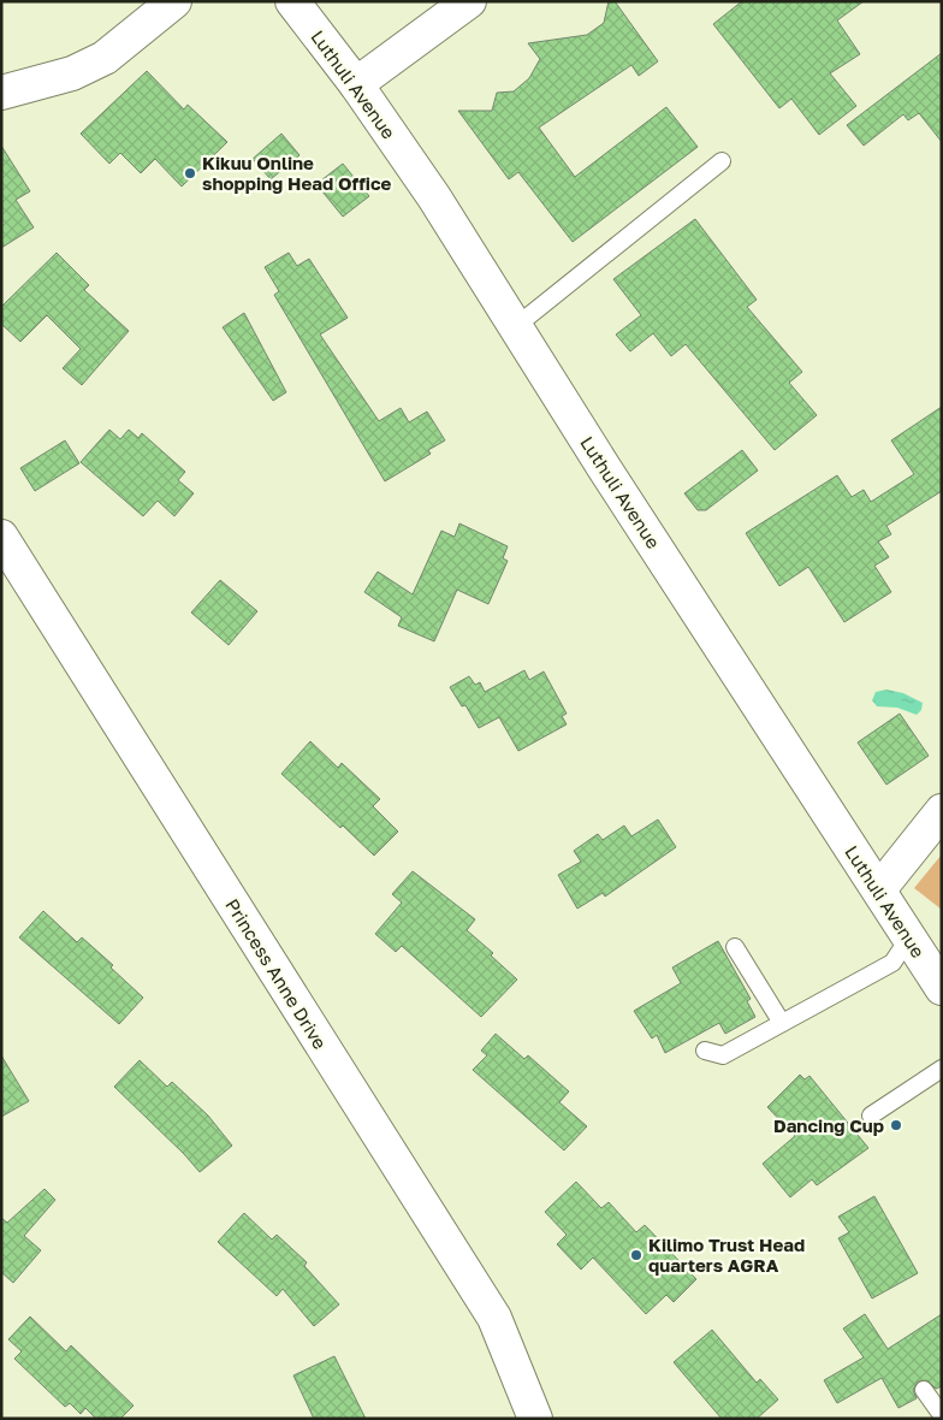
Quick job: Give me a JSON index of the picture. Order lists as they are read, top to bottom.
{
  "streets": {
    "street": ["Luthuli Avenue", "Princess Anne Drive"]
  },
  "places": ["Kikuu Online shopping Head Office", "Dancing Cup", "Kilimo Trust Head quarters AGRA"]
}
